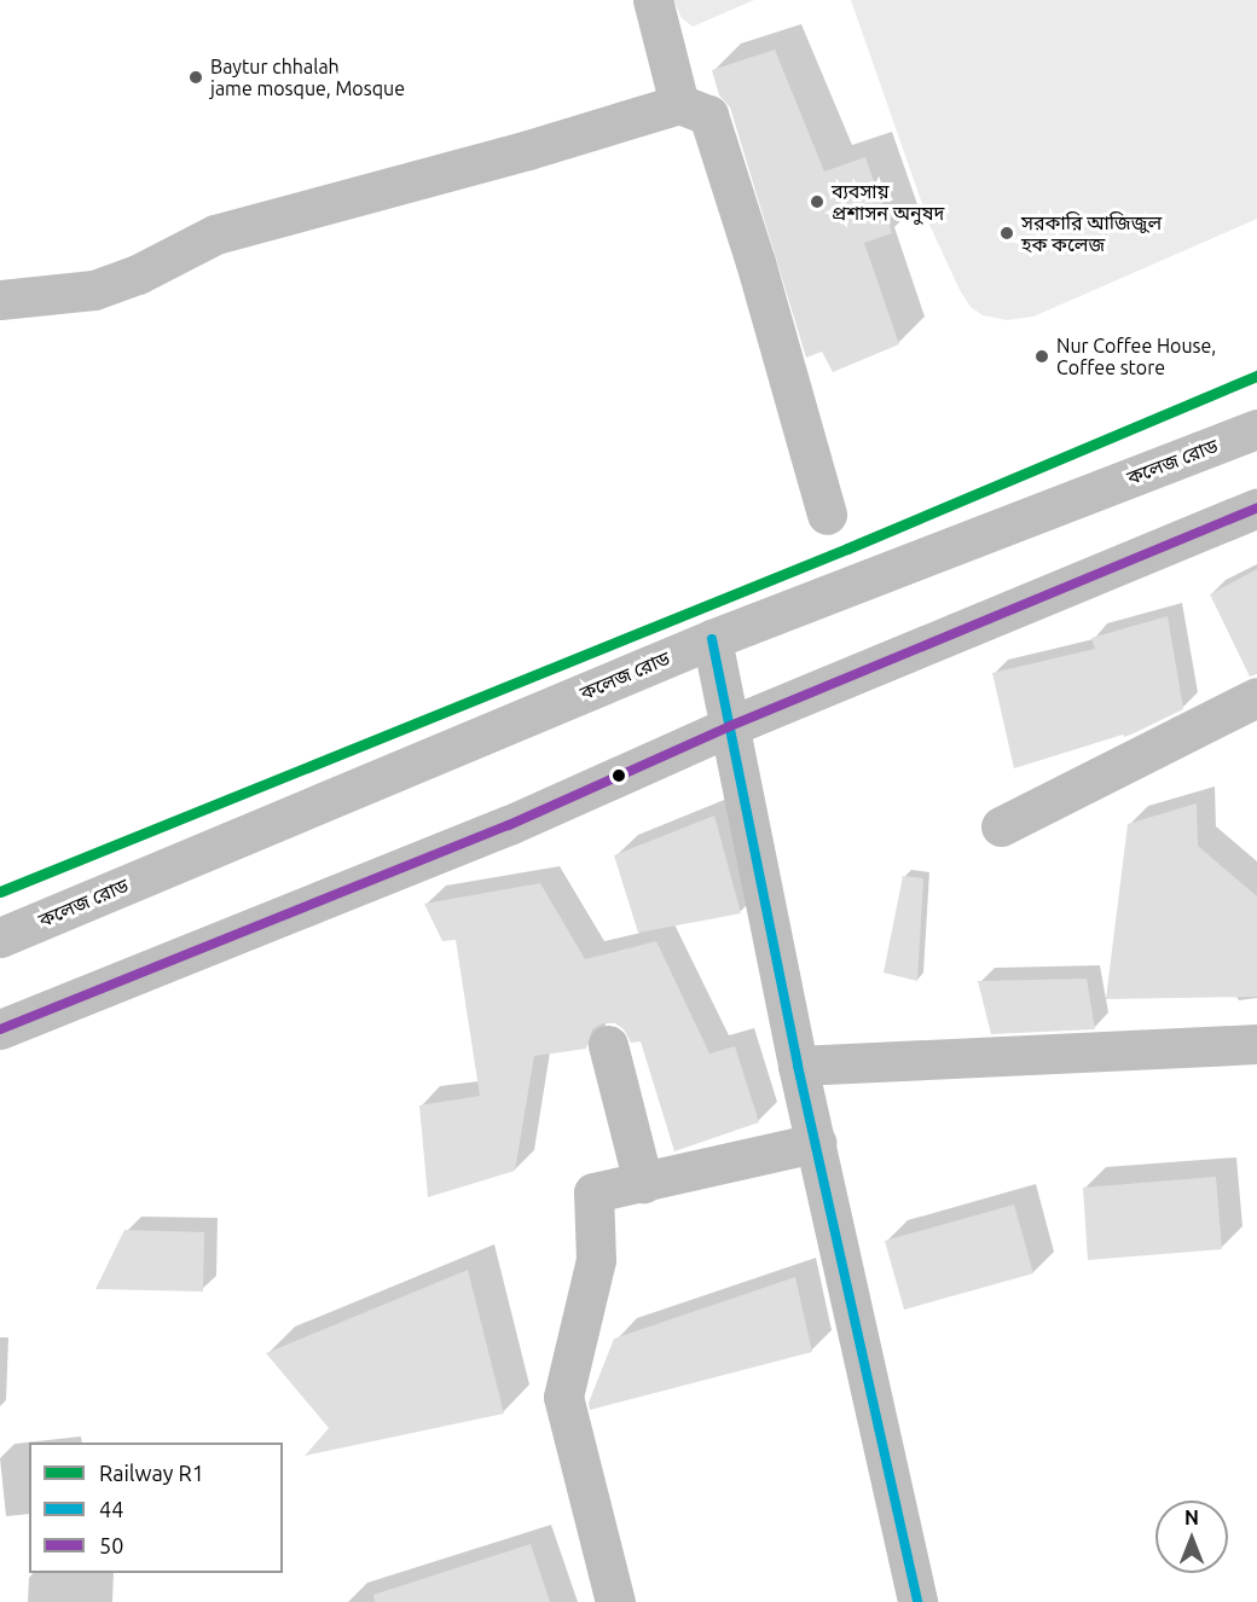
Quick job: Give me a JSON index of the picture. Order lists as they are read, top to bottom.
{
  "streets": {
    "main road": ["কলেজ রোড"]
  },
  "places": [
    "Baytur chhalah jame mosque, Mosque",
    "ব্যবসায় প্রশাসন অনুষদ",
    "সরকারি আজিজুল হক কলেজ",
    "Nur Coffee House, Coffee store"
  ],
  "lines": ["rail line R1", "transit line 50", "transit line 44"],
  "legend": ["Railway R1", "44", "50"],
  "north": "top"
}
